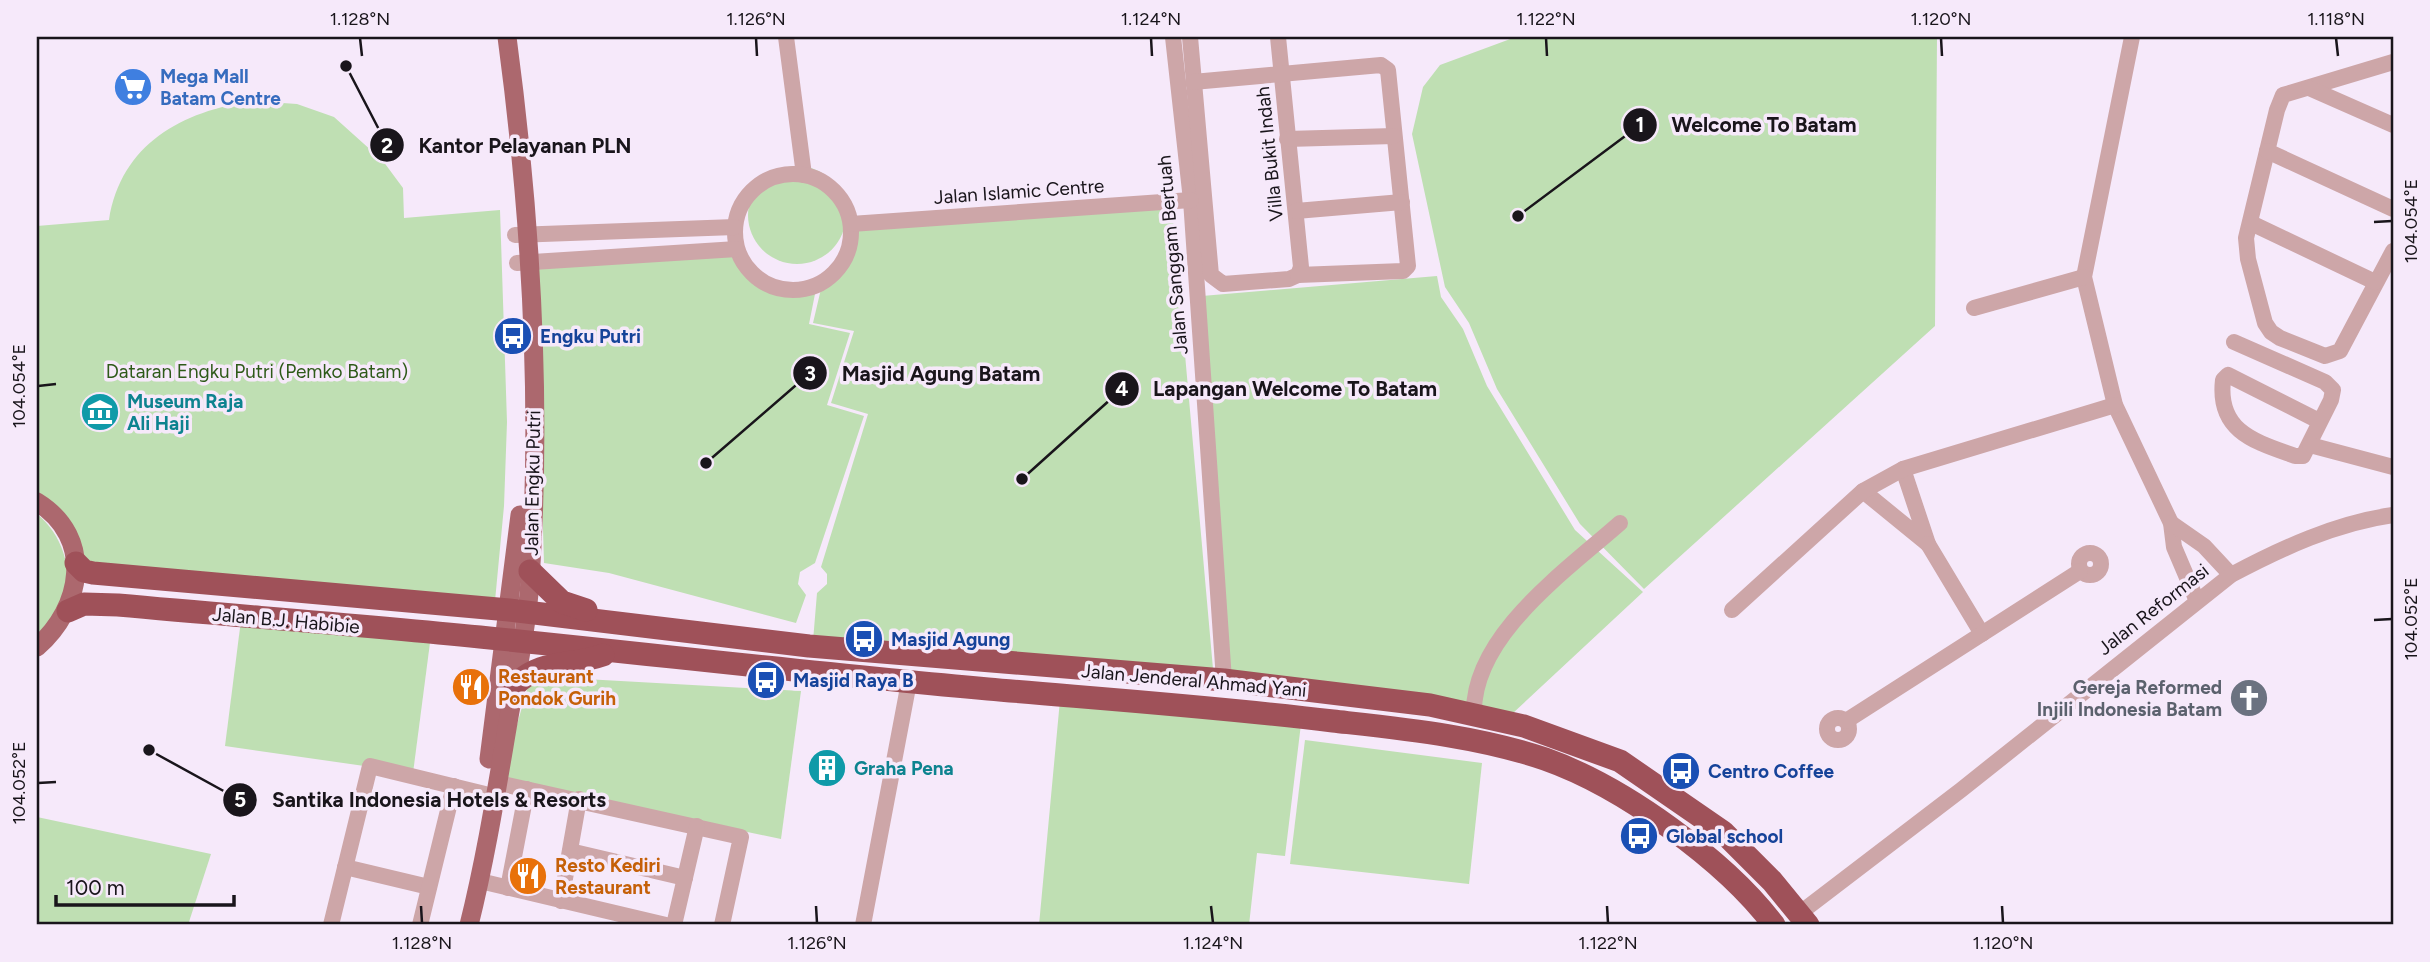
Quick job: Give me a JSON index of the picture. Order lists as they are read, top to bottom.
{
  "streets": {
    "highway": ["Jalan B.J. Habibie", "Jalan Jenderal Ahmad Yani"],
    "main road": ["Jalan Engku Putri"],
    "street": [
      "Villa Bukit Indah",
      "Jalan Islamic Centre",
      "Jalan Sanggam Bertuah",
      "Jalan Reformasi"
    ]
  },
  "crossings": [
    ["Jalan Islamic Centre", "Jalan Sanggam Bertuah"],
    ["Jalan Sanggam Bertuah", "Jalan Jenderal Ahmad Yani"],
    ["Jalan Engku Putri", "Jalan B.J. Habibie"],
    ["Jalan Engku Putri", "Jalan Jenderal Ahmad Yani"],
    ["Jalan Reformasi", "Jalan Jenderal Ahmad Yani"],
    ["Jalan B.J. Habibie", "Jalan Jenderal Ahmad Yani"]
  ],
  "parks": ["Dataran Engku Putri (Pemko Batam)"],
  "places": {
    "other": [
      "Kantor Pelayanan PLN",
      "Welcome To Batam",
      "Masjid Agung Batam",
      "Lapangan Welcome To Batam",
      "Santika Indonesia Hotels & Resorts"
    ],
    "supermarket": ["Mega Mall Batam Centre"],
    "bus stop": [
      "Engku Putri",
      "Masjid Agung",
      "Masjid Raya B",
      "Centro Coffee",
      "Global school"
    ],
    "museum": ["Museum Raja Ali Haji"],
    "restaurant": ["Restaurant Pondok Gurih", "Resto Kediri Restaurant"],
    "church": ["Gereja Reformed Injili Indonesia Batam"],
    "building": ["Graha Pena"]
  },
  "scale_bar": "100 m",
  "coordinates": [
    "1.128°N",
    "1.126°N",
    "1.124°N",
    "1.122°N",
    "1.120°N",
    "1.118°N",
    "104.054°E",
    "104.052°E"
  ]
}
